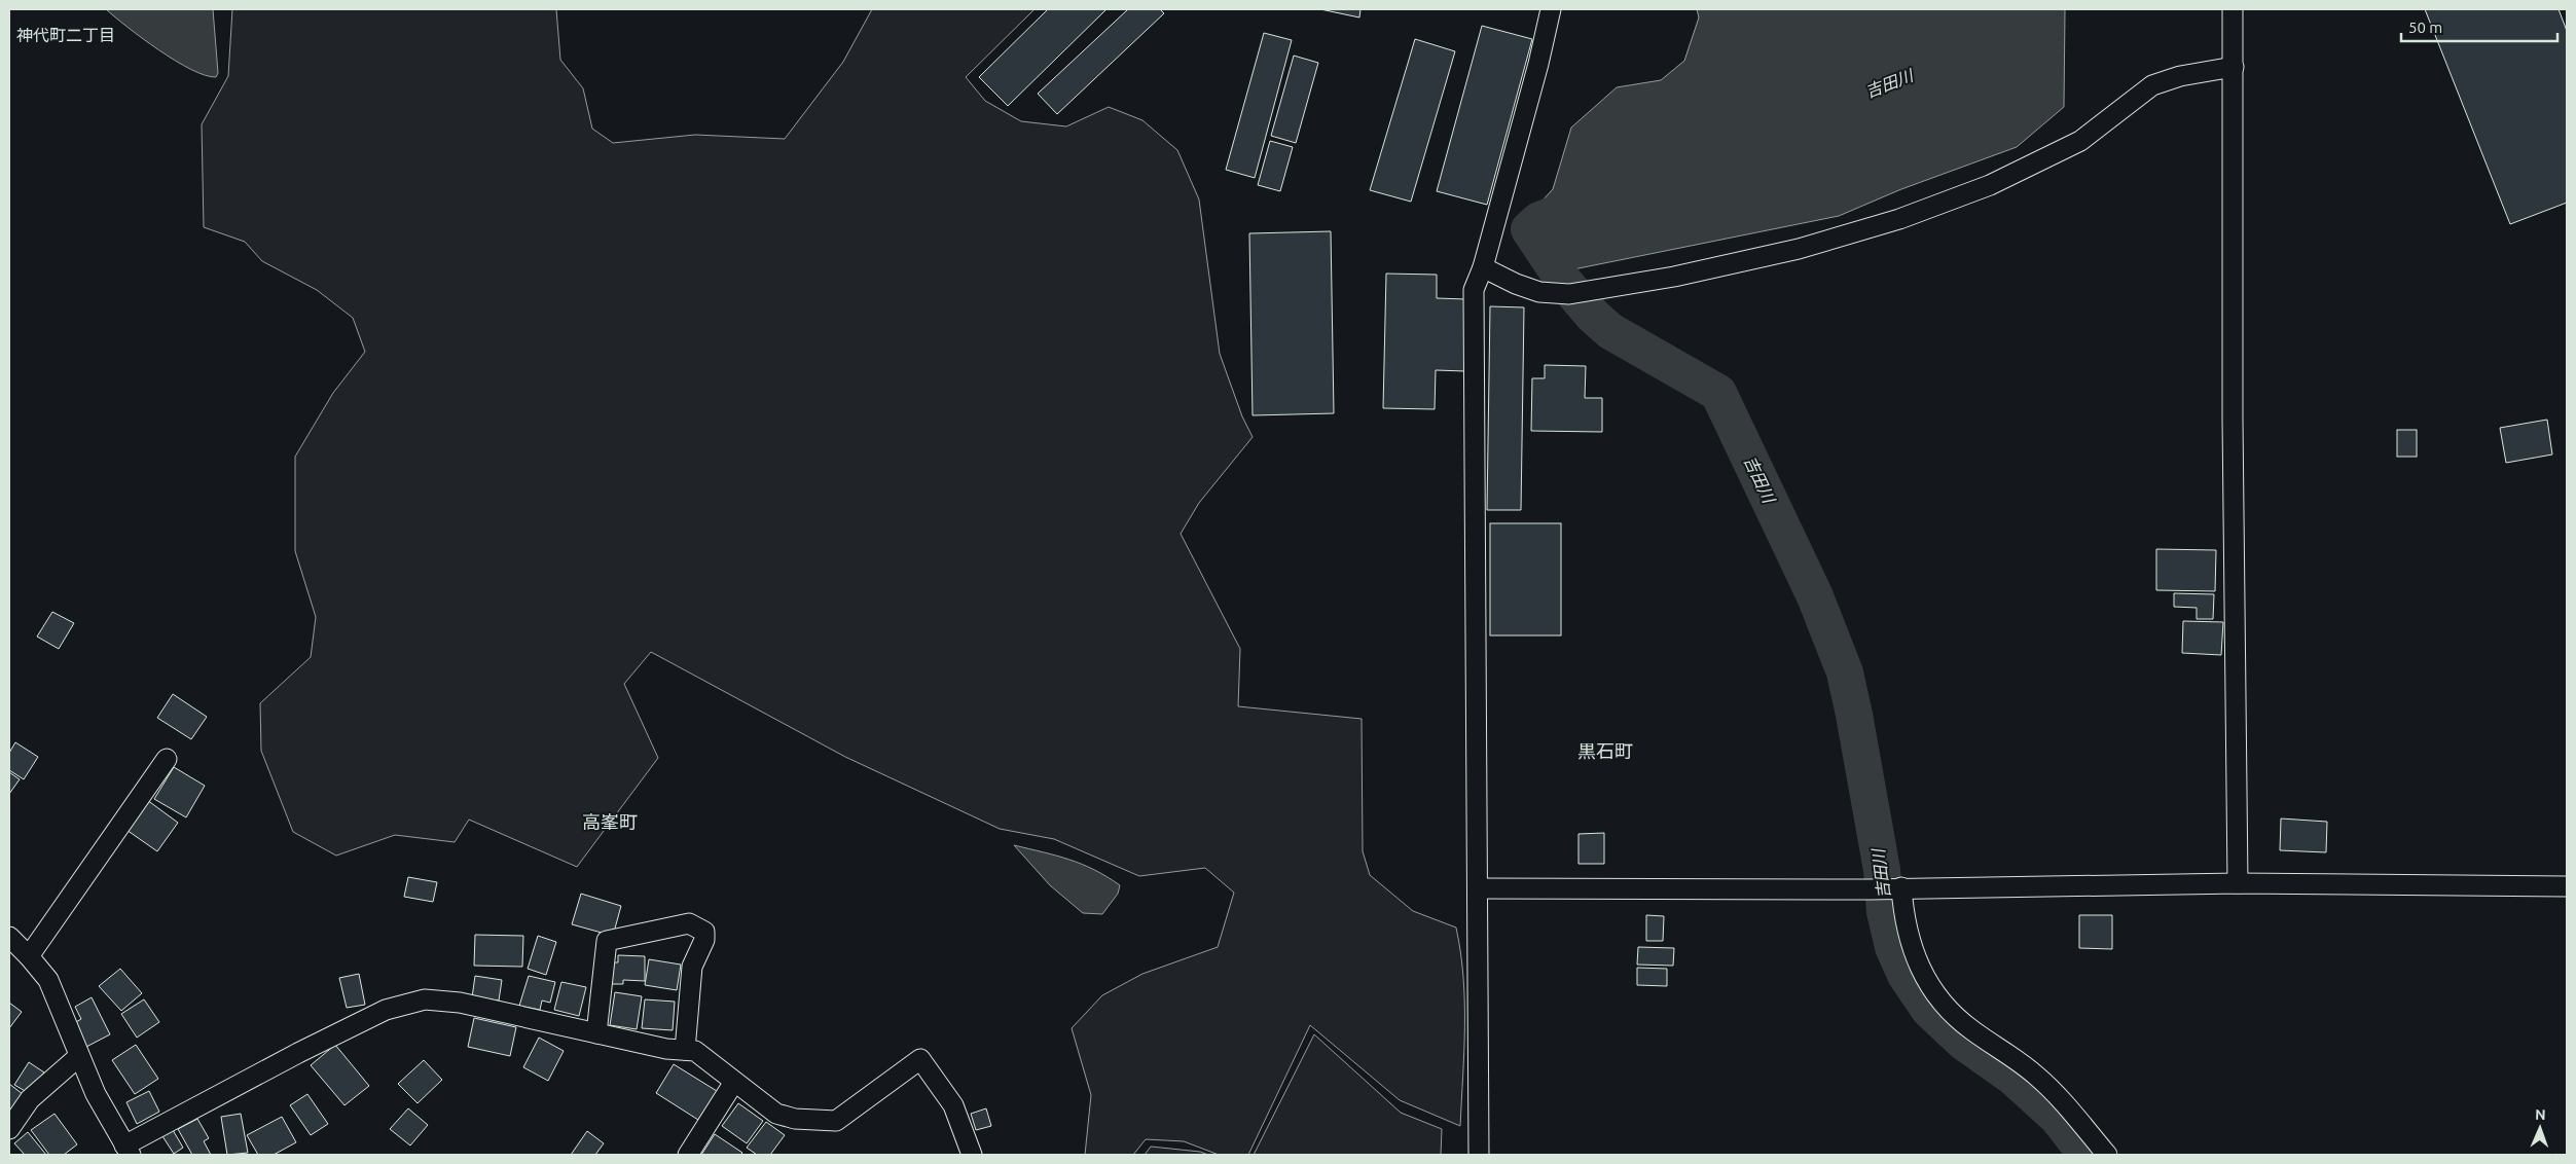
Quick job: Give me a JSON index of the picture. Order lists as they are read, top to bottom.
{
  "districts": ["神代町二丁目", "黒石町", "高峯町"],
  "water": ["吉田川"],
  "scale_bar": "50 m",
  "north": "top"
}
